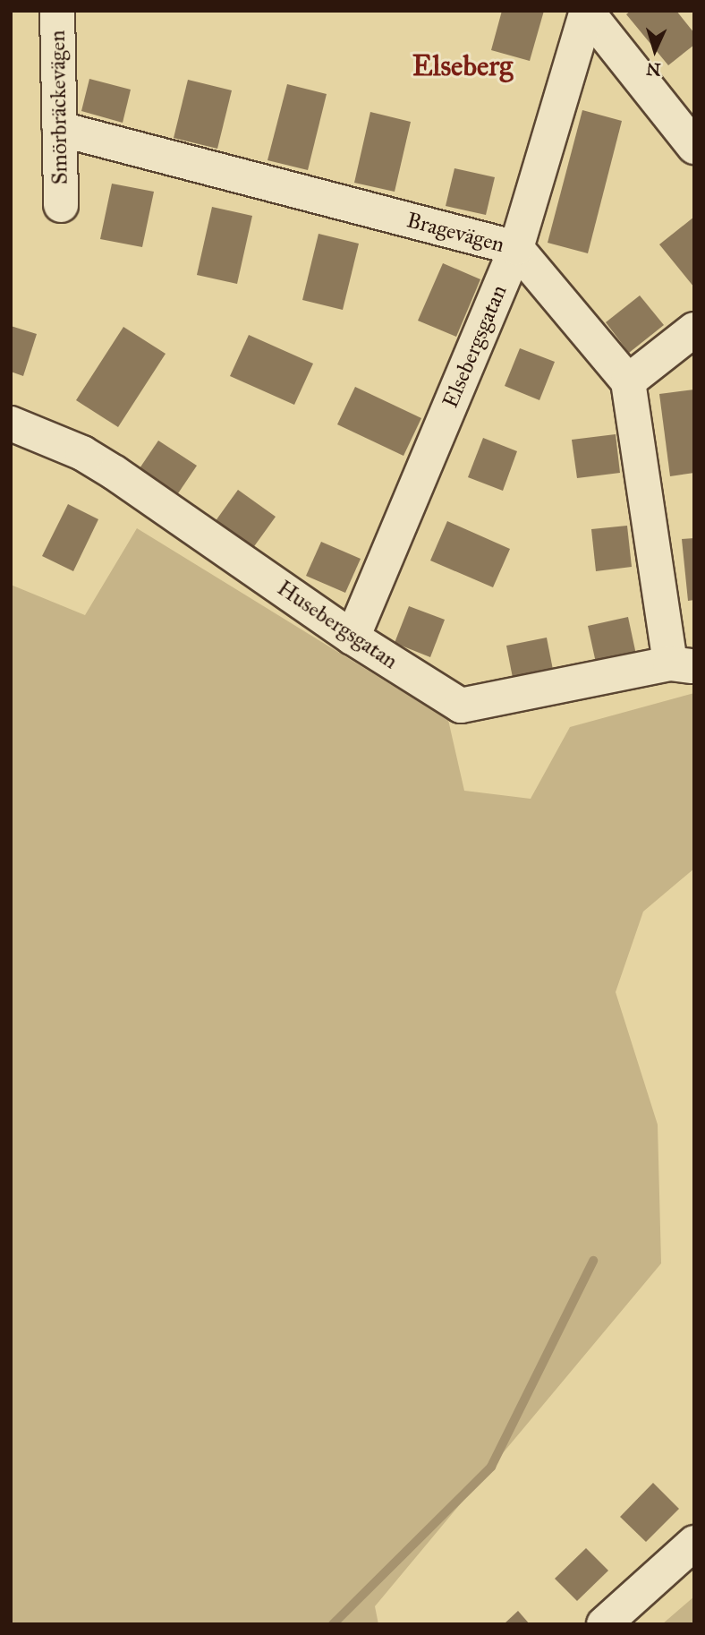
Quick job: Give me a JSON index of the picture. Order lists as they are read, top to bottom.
{
  "streets": {
    "street": [
      "Smörbräckevägen",
      "Bragevägen",
      "Elsebergsgatan",
      "Husebergsgatan"
    ]
  },
  "crossings": [
    ["Smörbräckevägen", "Bragevägen"],
    ["Bragevägen", "Elsebergsgatan"],
    ["Elsebergsgatan", "Husebergsgatan"]
  ],
  "districts": ["Elseberg"],
  "north": "bottom"
}
